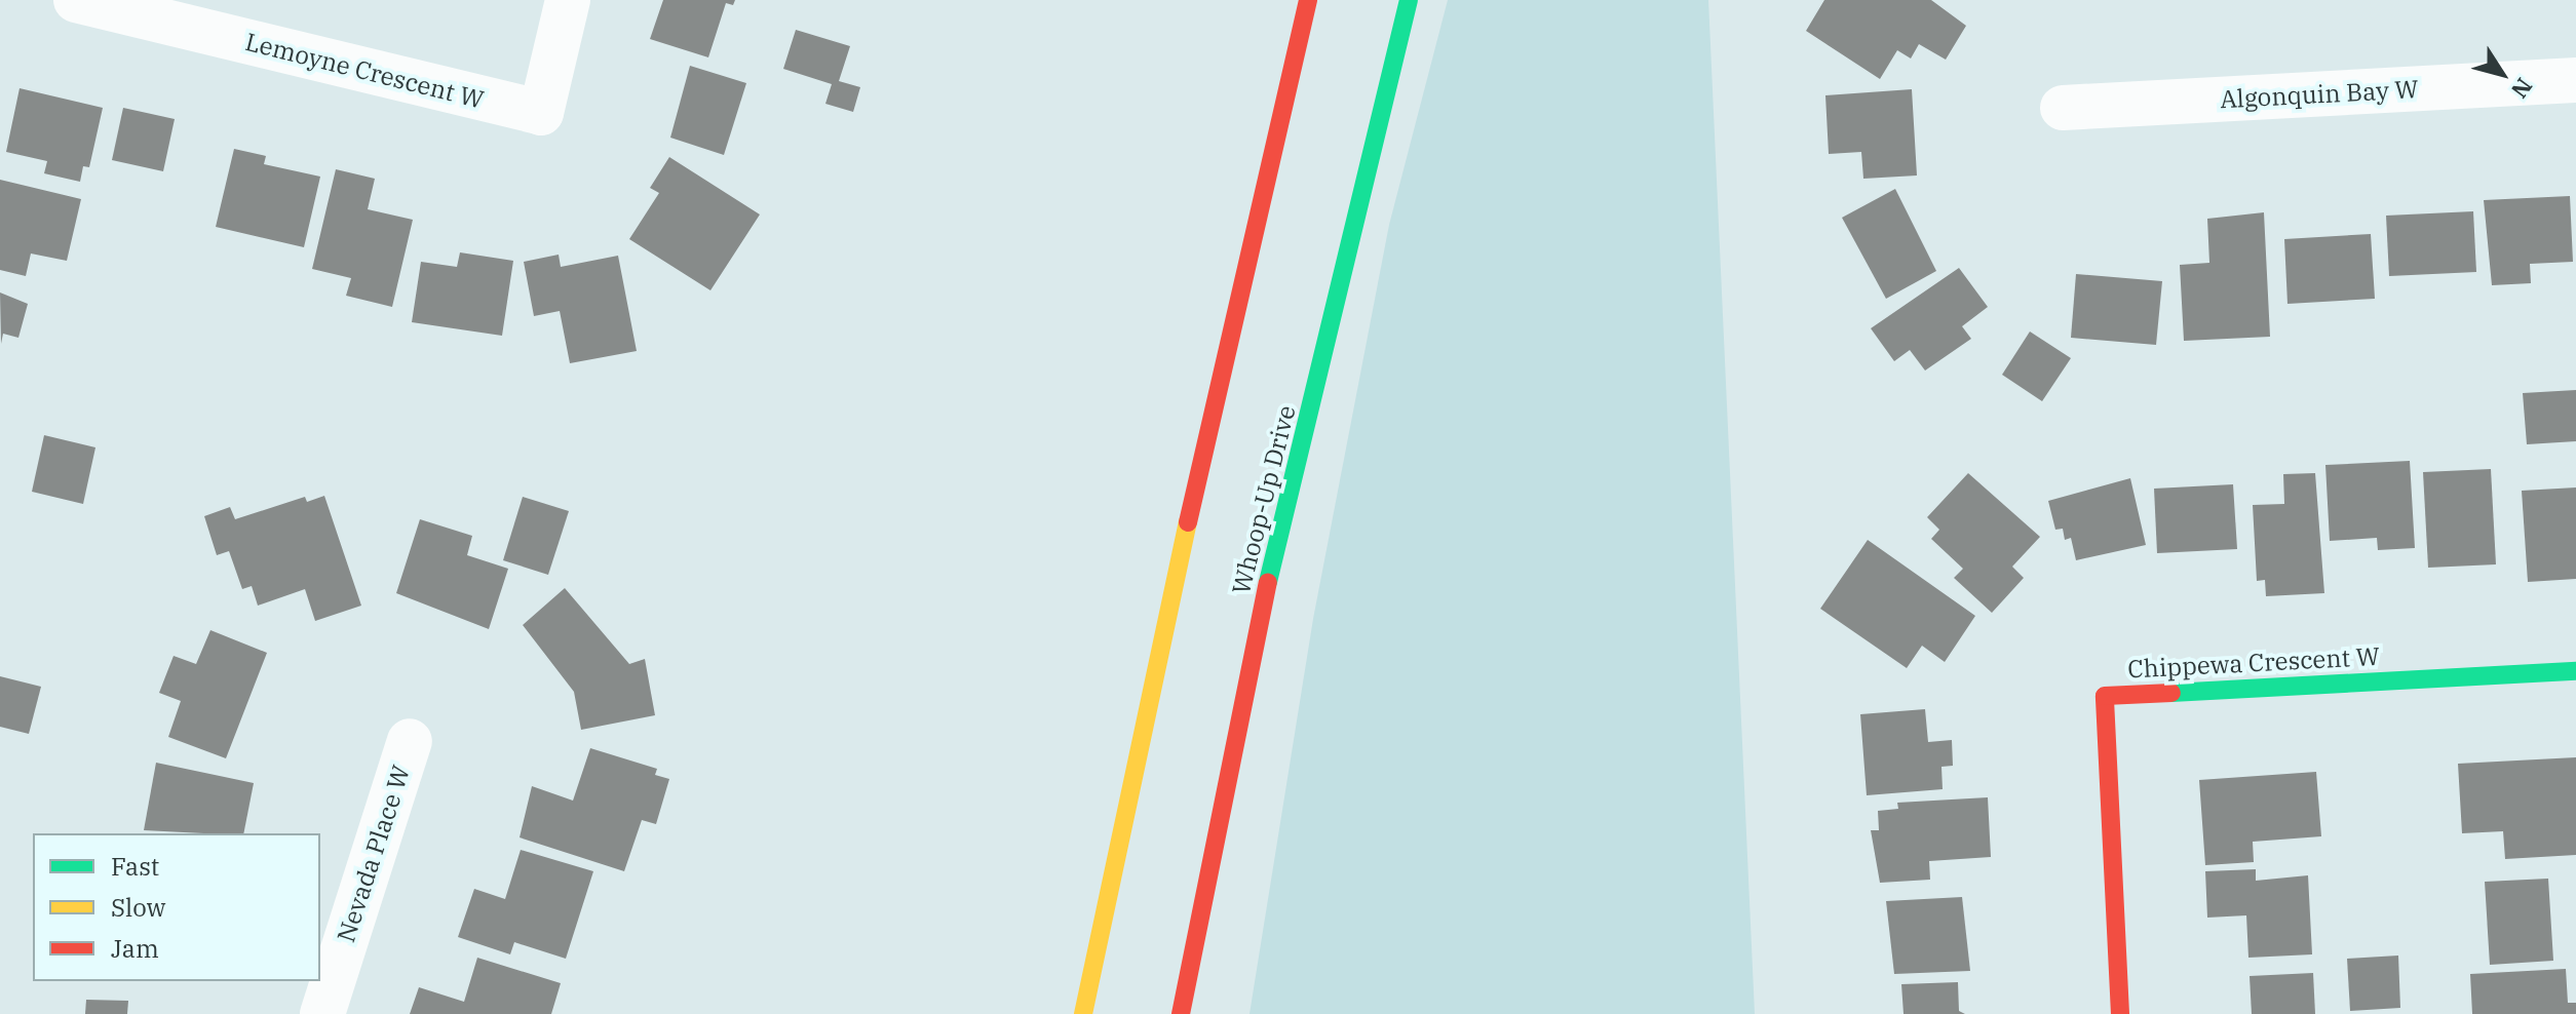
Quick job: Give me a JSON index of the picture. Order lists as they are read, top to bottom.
{
  "streets": {
    "main road": ["Whoop-Up Drive", "Chippewa Crescent W"],
    "street": ["Lemoyne Crescent W", "Algonquin Bay W", "Nevada Place W"]
  },
  "legend": ["Fast", "Slow", "Jam"],
  "north": "bottom right"
}
